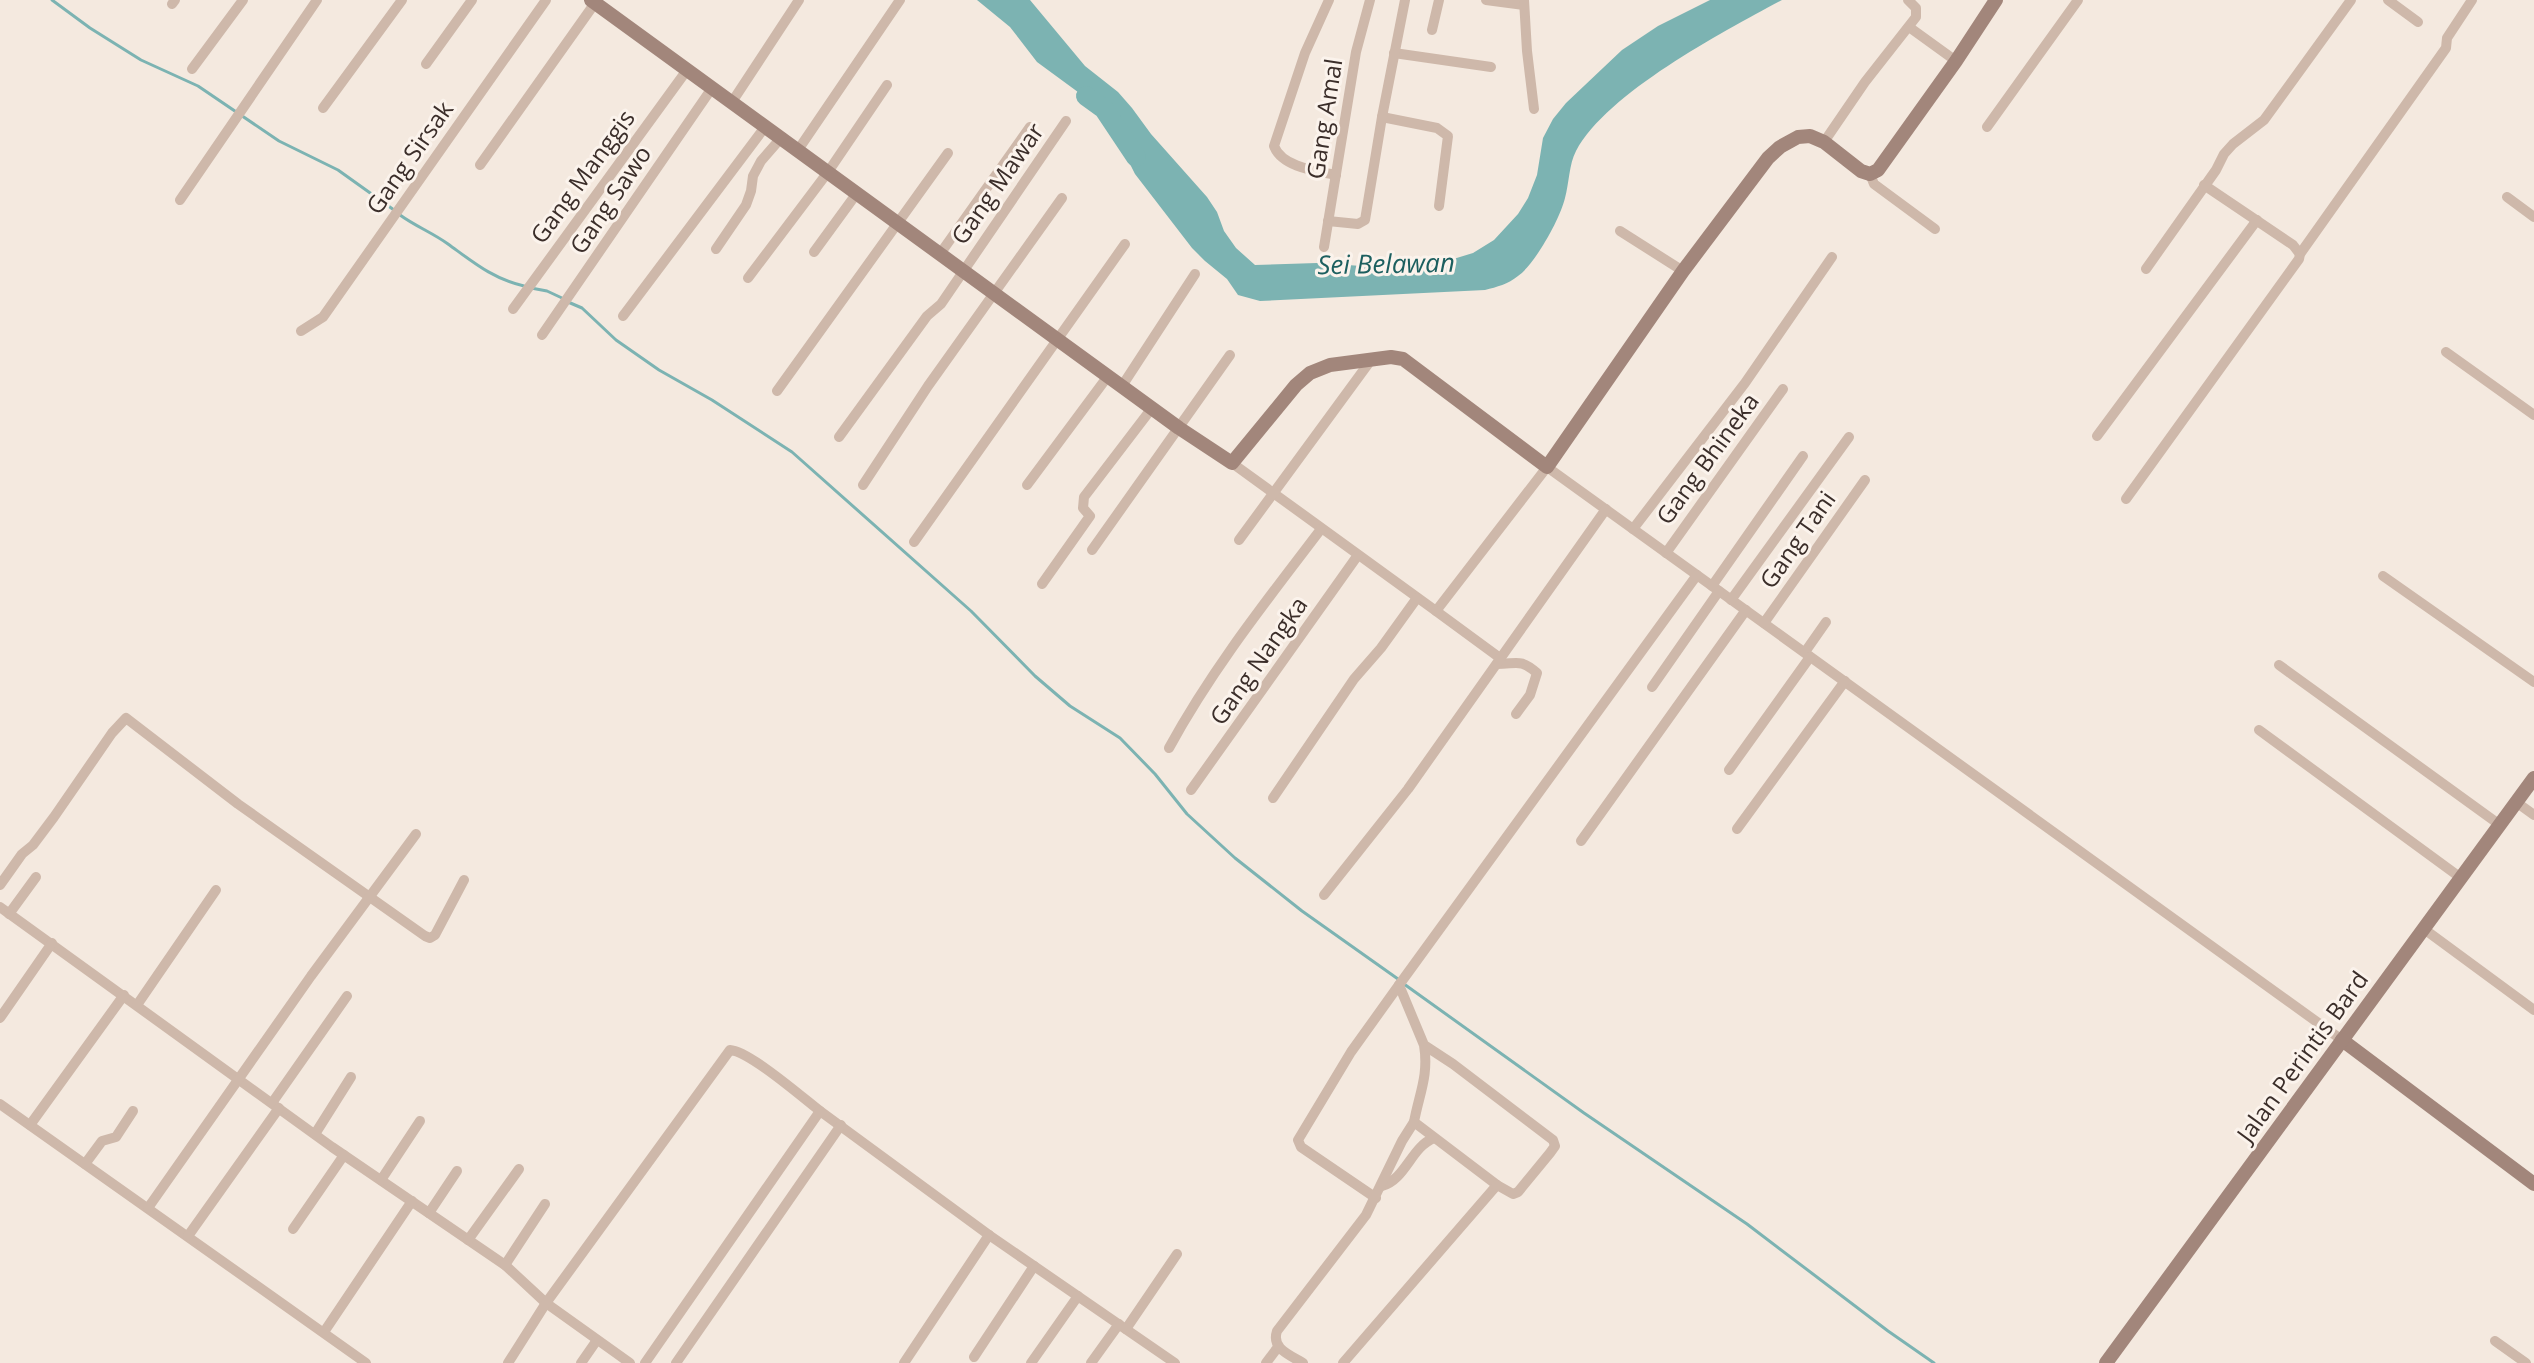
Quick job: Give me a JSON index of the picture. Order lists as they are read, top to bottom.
{
  "streets": {
    "street": [
      "Gang Amal",
      "Gang Sirsak",
      "Gang Manggis",
      "Gang Mawar",
      "Gang Sawo",
      "Gang Bhineka",
      "Gang Tani",
      "Gang Nangka",
      "Jalan Perintis Bard"
    ]
  },
  "water": ["Sei Belawan"]
}
